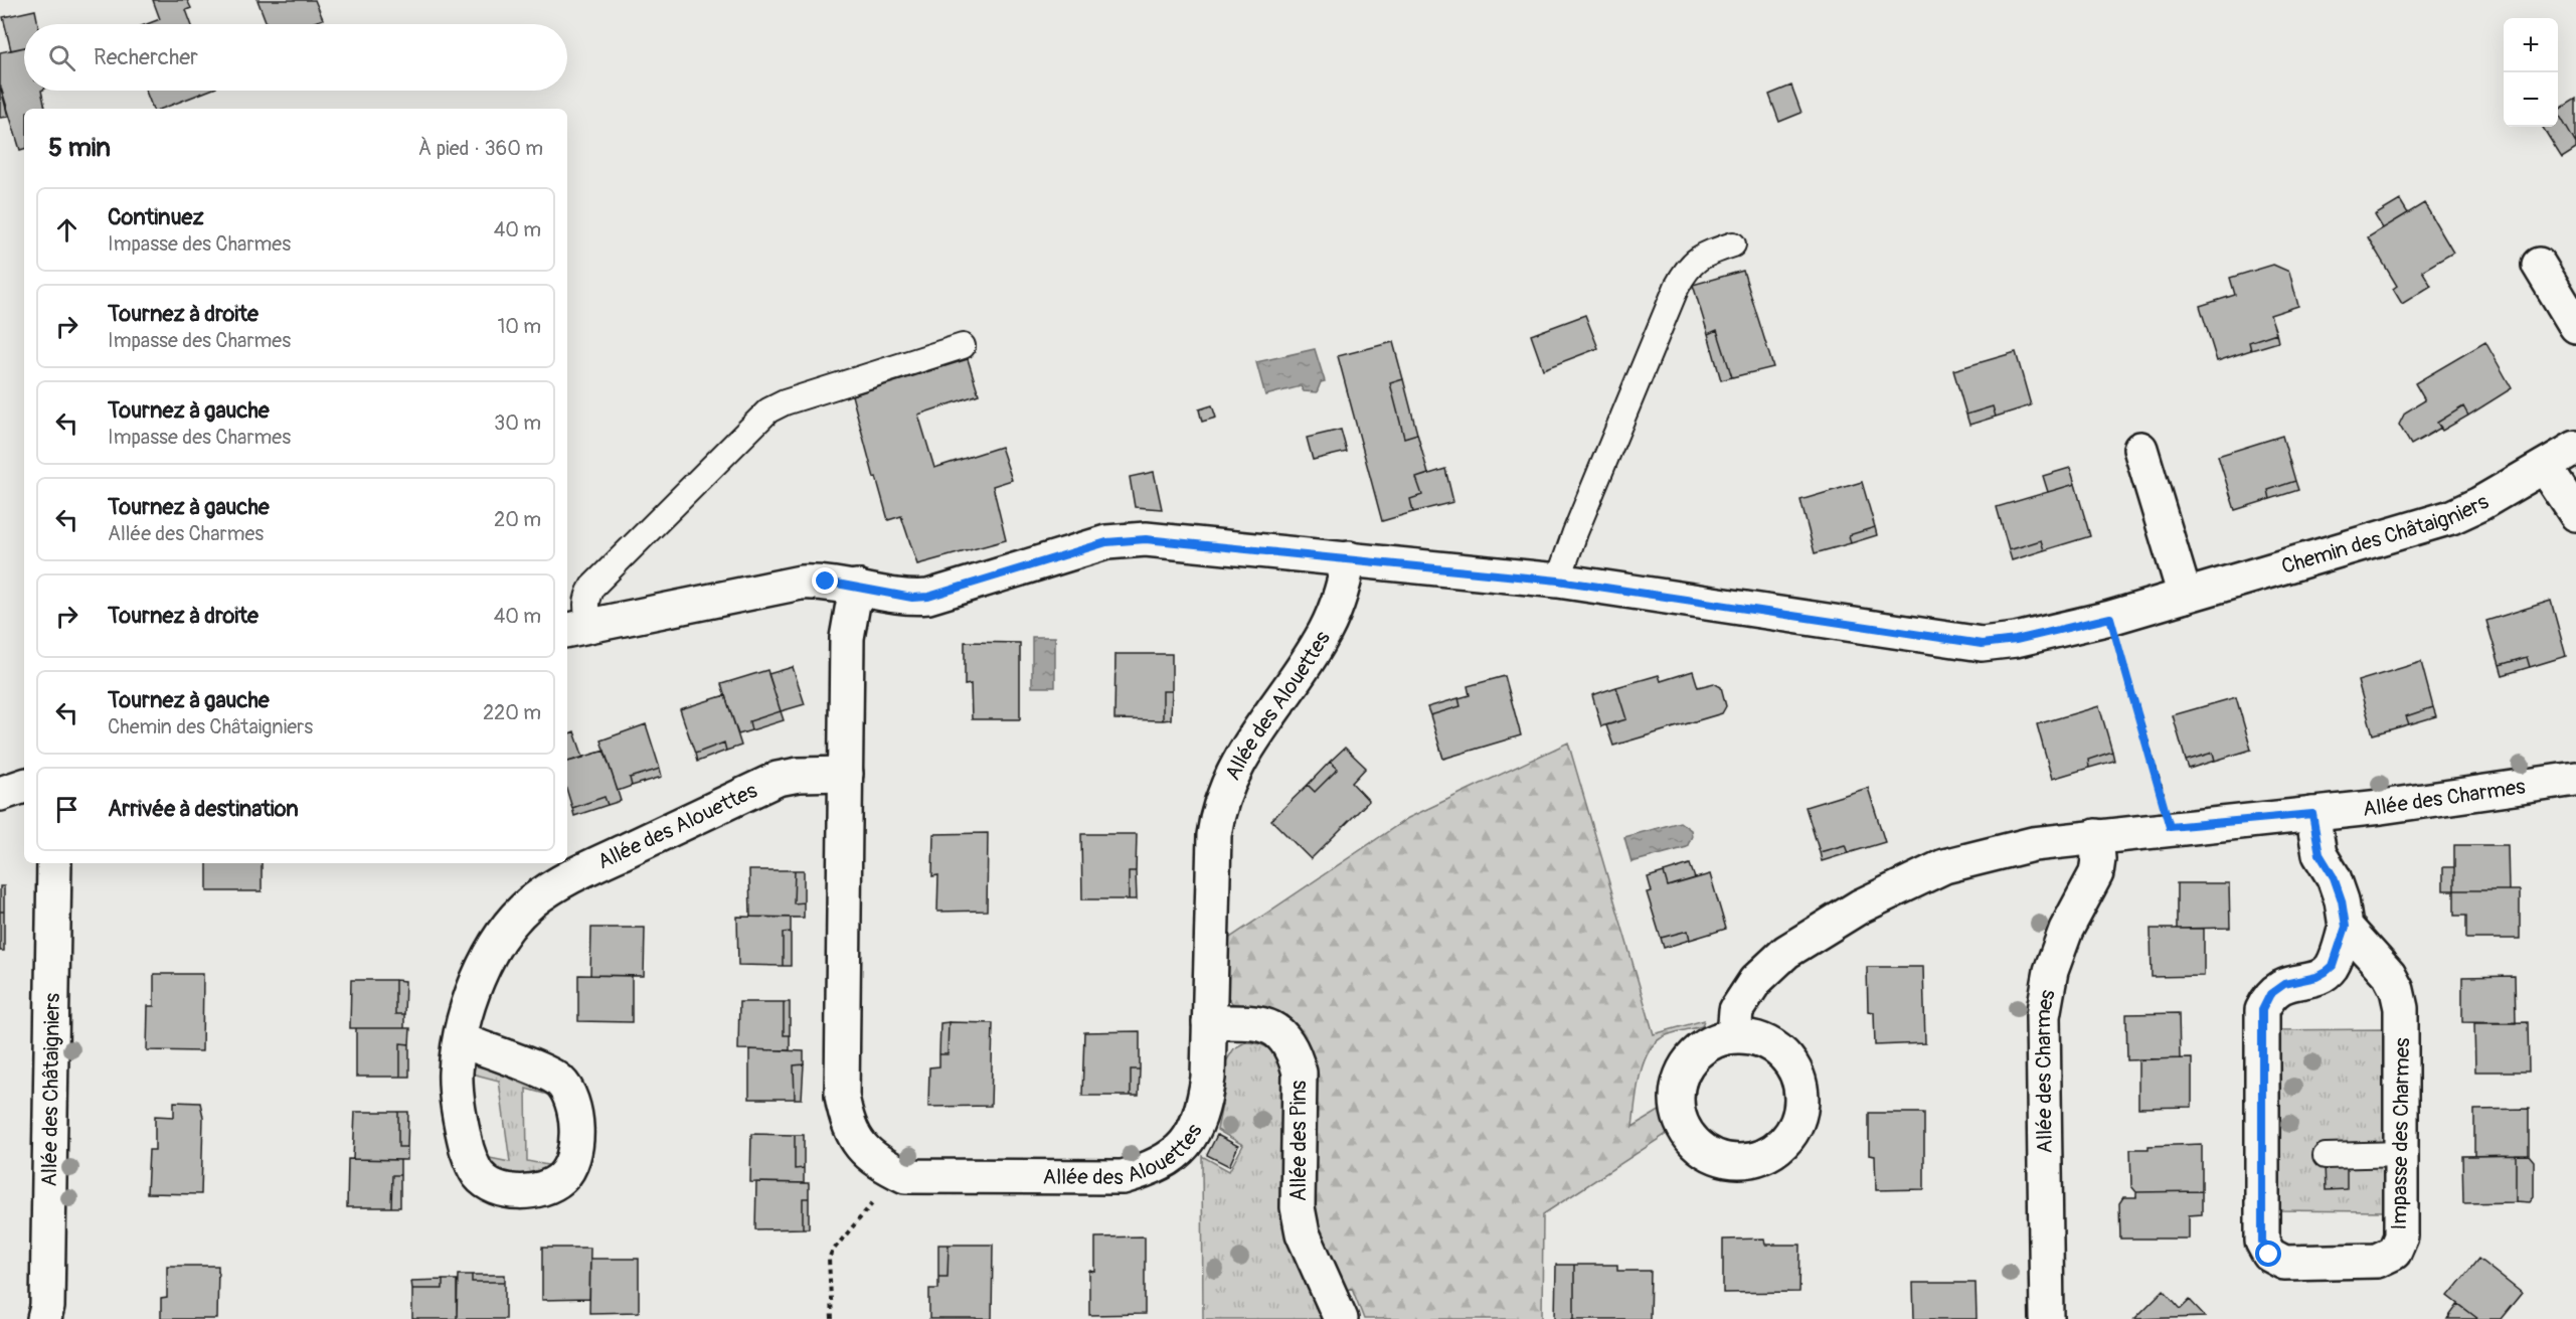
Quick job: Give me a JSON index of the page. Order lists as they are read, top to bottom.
{
  "streets": {
    "street": [
      "Chemin des Châtaigniers",
      "Allée des Alouettes",
      "Allée des Charmes",
      "Allée des Châtaigniers",
      "Impasse des Charmes",
      "Allée des Pins"
    ]
  },
  "crossings": [
    ["Chemin des Châtaigniers", "Allée des Alouettes"],
    ["Allée des Alouettes", "Allée des Pins"],
    ["Allée des Charmes", "Impasse des Charmes"]
  ],
  "page": {
    "map_buttons": ["+", "−"],
    "search": "Rechercher",
    "heading": ["5 min", "À pied · 360 m"],
    "list": [
      ["Continuez", "Impasse des Charmes", "40 m"],
      ["Tournez à droite", "Impasse des Charmes", "10 m"],
      ["Tournez à gauche", "Impasse des Charmes", "30 m"],
      ["Tournez à gauche", "Allée des Charmes", "20 m"],
      ["Tournez à droite", "40 m"],
      ["Tournez à gauche", "Chemin des Châtaigniers", "220 m"],
      "Arrivée à destination"
    ]
  }
}
